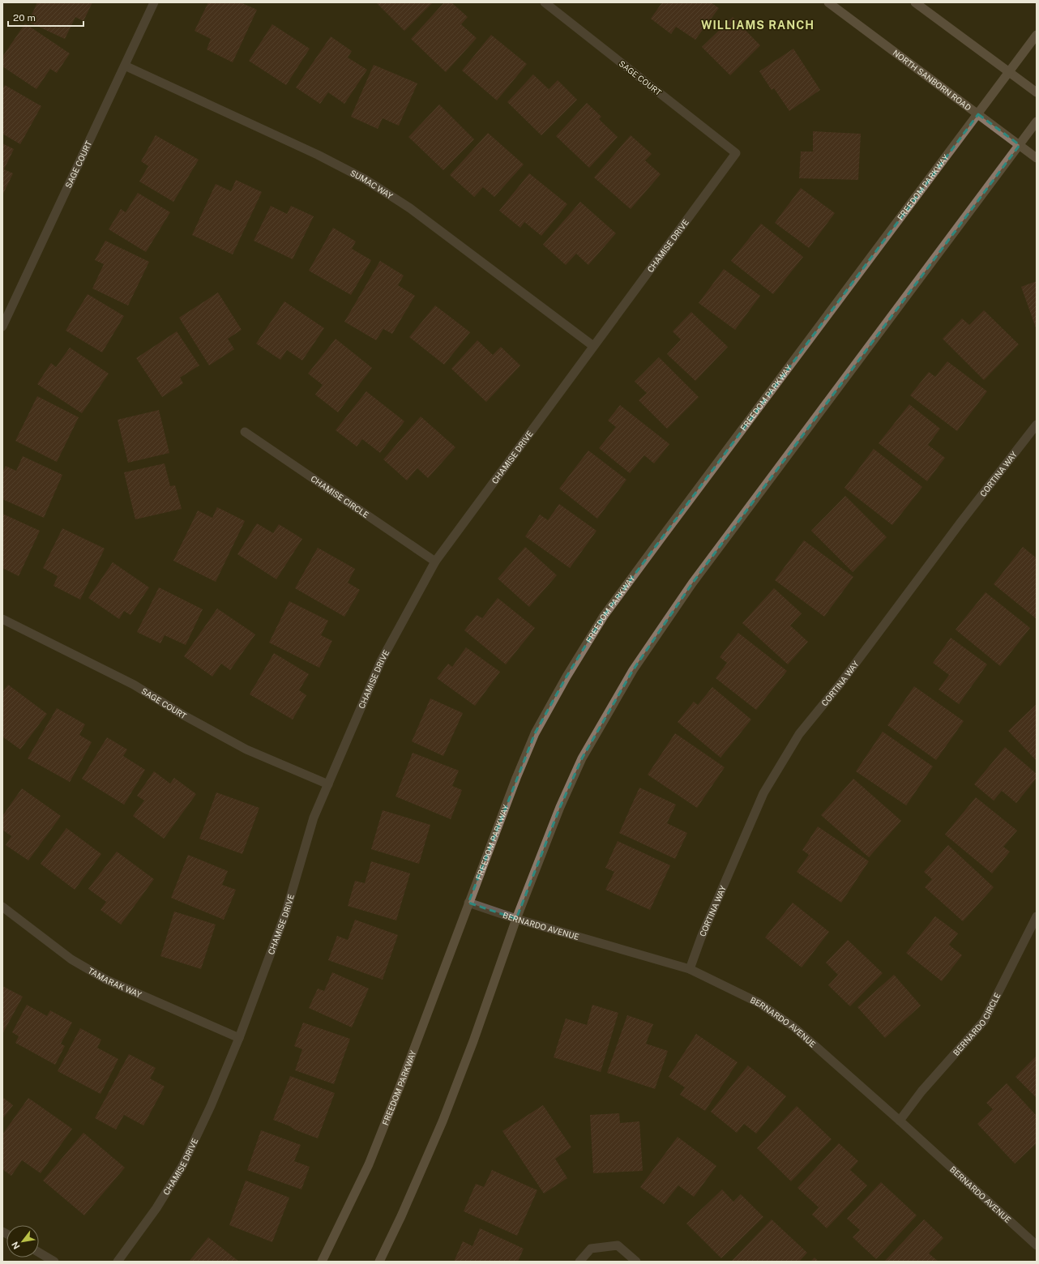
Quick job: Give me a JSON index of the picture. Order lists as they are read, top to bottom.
{
  "streets": {
    "main road": ["NORTH SANBORN ROAD", "FREEDOM PARKWAY"],
    "street": [
      "SAGE COURT",
      "SUMAC WAY",
      "CHAMISE DRIVE",
      "CORTINA WAY",
      "CHAMISE CIRCLE",
      "BERNARDO AVENUE",
      "TAMARAK WAY",
      "BERNARDO CIRCLE"
    ]
  },
  "crossings": [
    ["SAGE COURT", "SUMAC WAY"],
    ["SAGE COURT", "CHAMISE DRIVE"],
    ["NORTH SANBORN ROAD", "FREEDOM PARKWAY"],
    ["SUMAC WAY", "CHAMISE DRIVE"],
    ["FREEDOM PARKWAY", "BERNARDO AVENUE"],
    ["CHAMISE DRIVE", "CHAMISE CIRCLE"],
    ["CHAMISE DRIVE", "TAMARAK WAY"],
    ["CORTINA WAY", "BERNARDO AVENUE"],
    ["BERNARDO AVENUE", "BERNARDO CIRCLE"]
  ],
  "districts": ["WILLIAMS RANCH"],
  "scale_bar": "20 m",
  "north": "bottom left"
}
